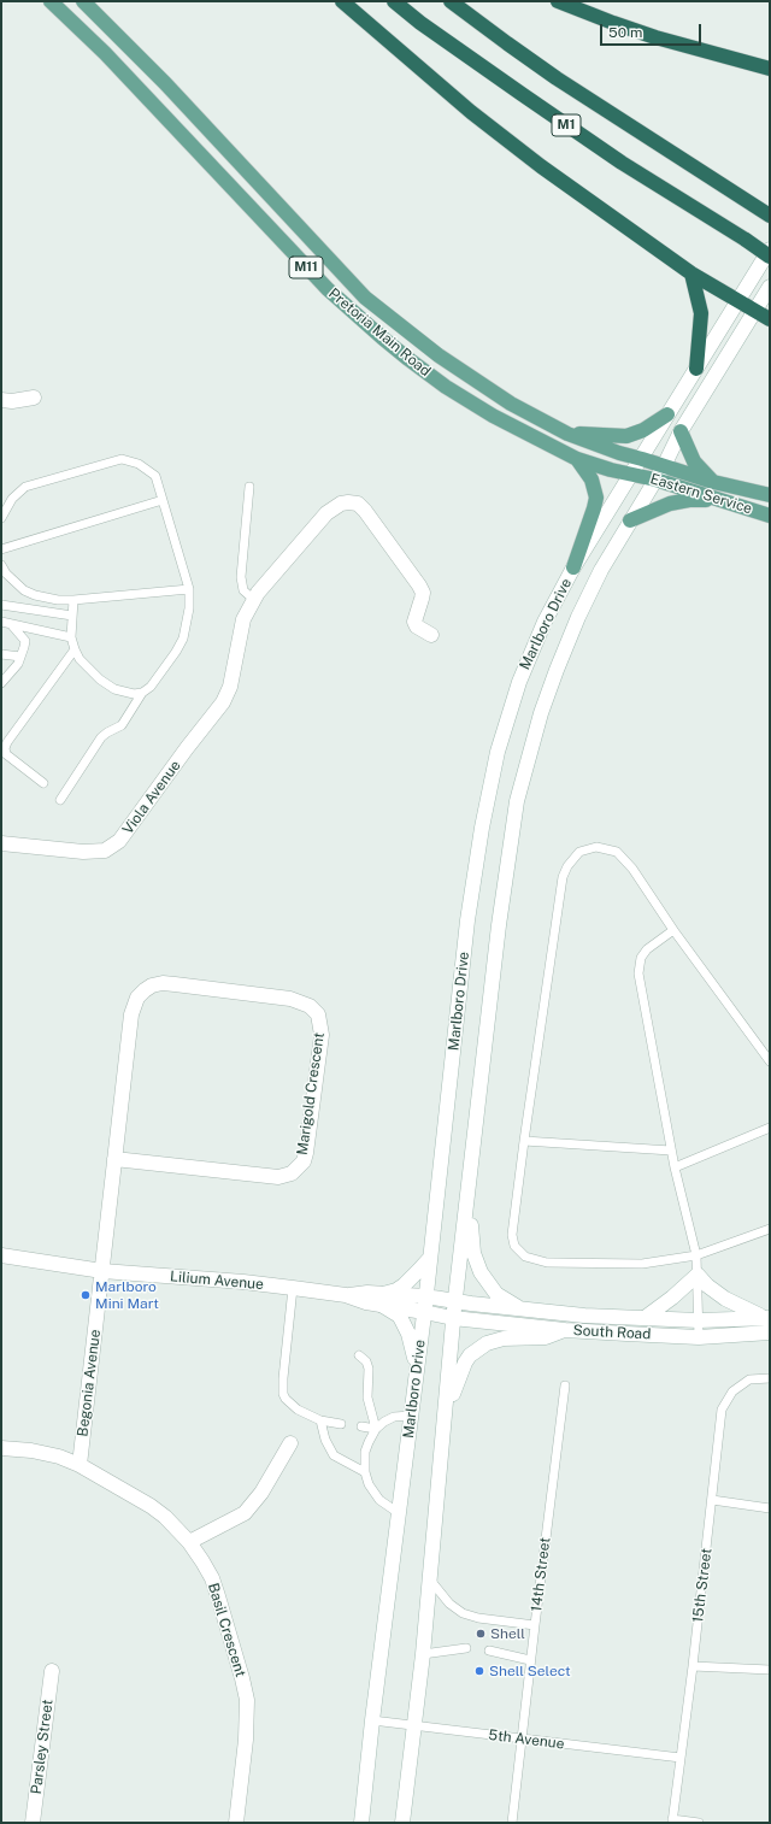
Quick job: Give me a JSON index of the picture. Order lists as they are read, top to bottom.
{
  "streets": {
    "highway": ["M1"],
    "main road": ["M11", "Pretoria Main Road", "Eastern Service"],
    "street": [
      "Marlboro Drive",
      "Viola Avenue",
      "Marigold Crescent",
      "Lilium Avenue",
      "South Road",
      "Begonia Avenue",
      "Basil Crescent",
      "Parsley Street"
    ],
    "lane": ["14th Street", "15th Street", "5th Avenue"]
  },
  "crossings": [
    ["Pretoria Main Road", "Eastern Service"],
    ["Pretoria Main Road", "Marlboro Drive"],
    ["Eastern Service", "Marlboro Drive"],
    ["Marlboro Drive", "Lilium Avenue"],
    ["Marlboro Drive", "South Road"],
    ["Marlboro Drive", "5th Avenue"],
    ["Marigold Crescent", "Lilium Avenue"],
    ["Marigold Crescent", "Begonia Avenue"],
    ["Lilium Avenue", "South Road"],
    ["Lilium Avenue", "Begonia Avenue"],
    ["Begonia Avenue", "Basil Crescent"],
    ["14th Street", "5th Avenue"],
    ["15th Street", "5th Avenue"]
  ],
  "places": ["Marlboro Mini Mart", "Shell", "Shell Select"],
  "scale_bar": "50 m"
}
